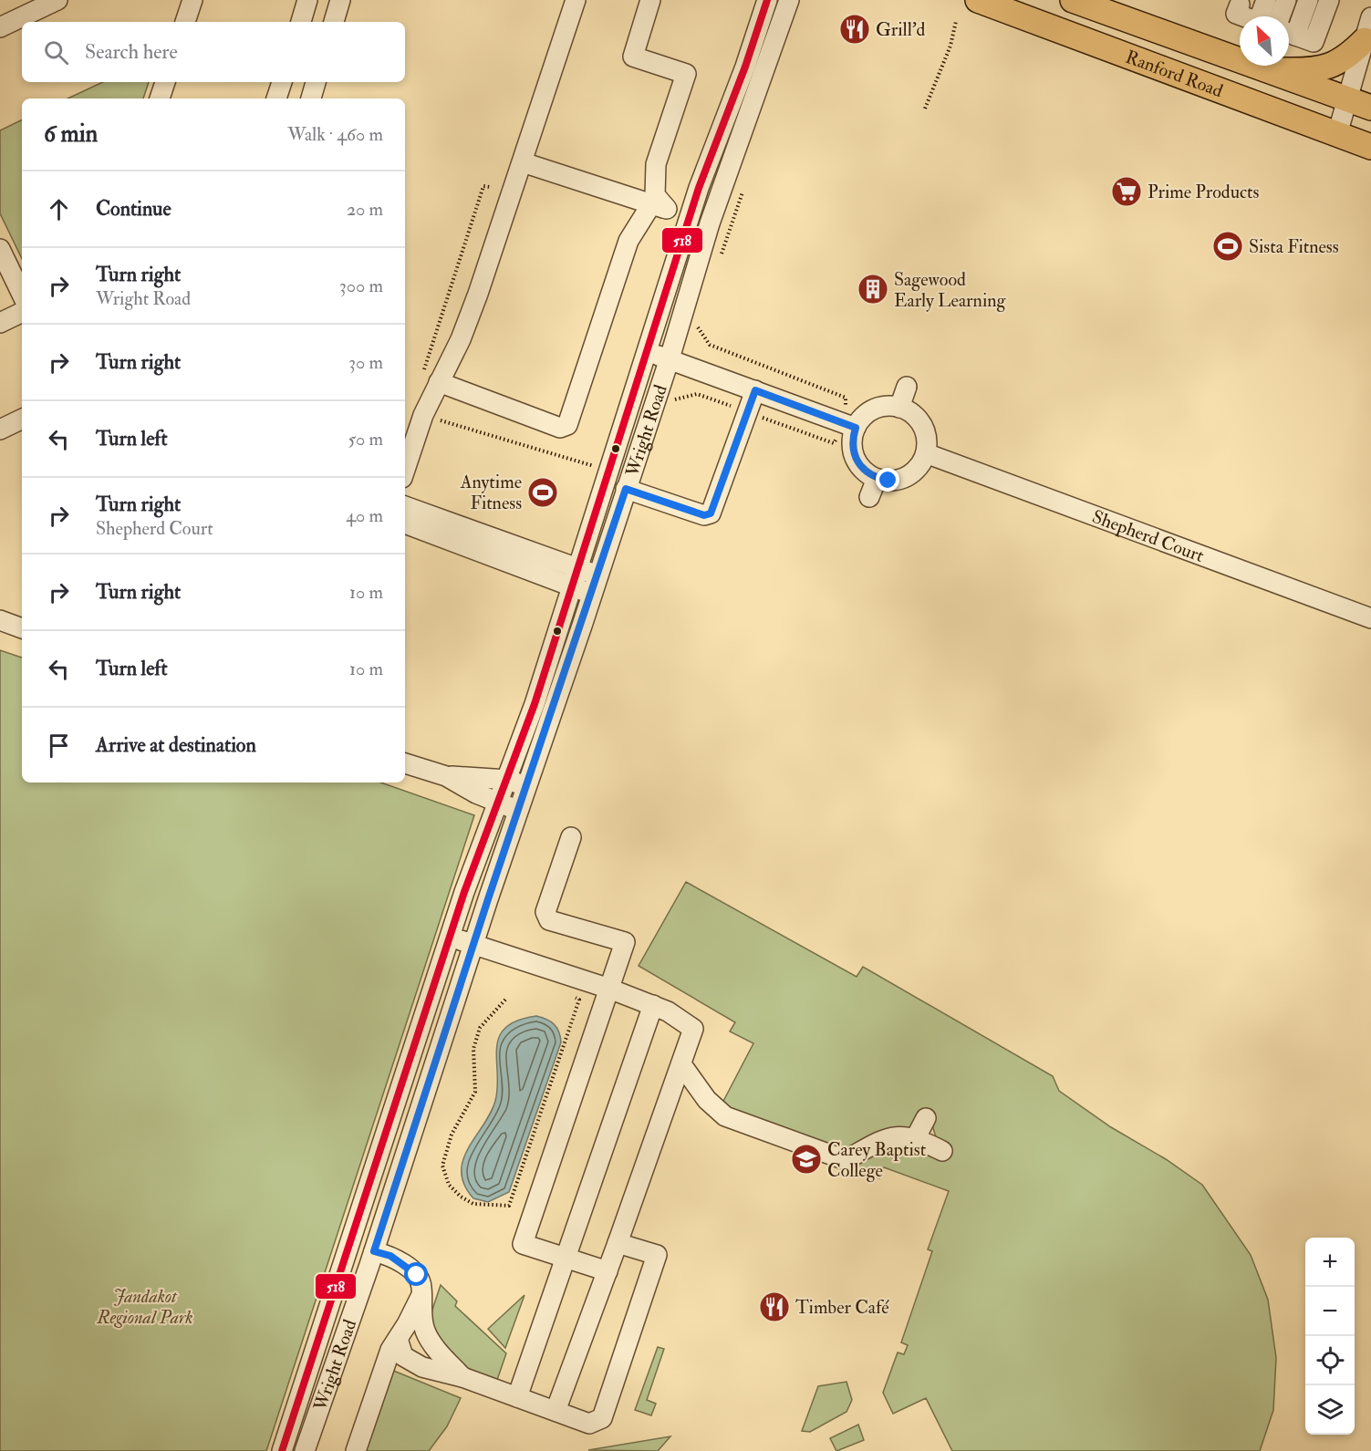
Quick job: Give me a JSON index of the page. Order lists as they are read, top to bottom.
{
  "streets": {
    "main road": ["Ranford Road"],
    "street": ["Wright Road", "Shepherd Court"]
  },
  "parks": ["Jandakot Regional Park"],
  "places": {
    "restaurant": ["Grill'd", "Timber Café"],
    "supermarket": ["Prime Products"],
    "sports": ["Sista Fitness", "Anytime Fitness"],
    "building": ["Sagewood Early Learning"],
    "school or university": ["Carey Baptist College"]
  },
  "lines": ["transit line 518"],
  "north": "top left",
  "page": {
    "search": "Search here",
    "heading": ["6 min", "Walk · 460 m"],
    "list": [
      ["Continue", "20 m"],
      ["Turn right", "Wright Road", "300 m"],
      ["Turn right", "30 m"],
      ["Turn left", "50 m"],
      ["Turn right", "Shepherd Court", "40 m"],
      ["Turn right", "10 m"],
      ["Turn left", "10 m"],
      "Arrive at destination"
    ],
    "map_buttons": ["+", "−"]
  }
}
